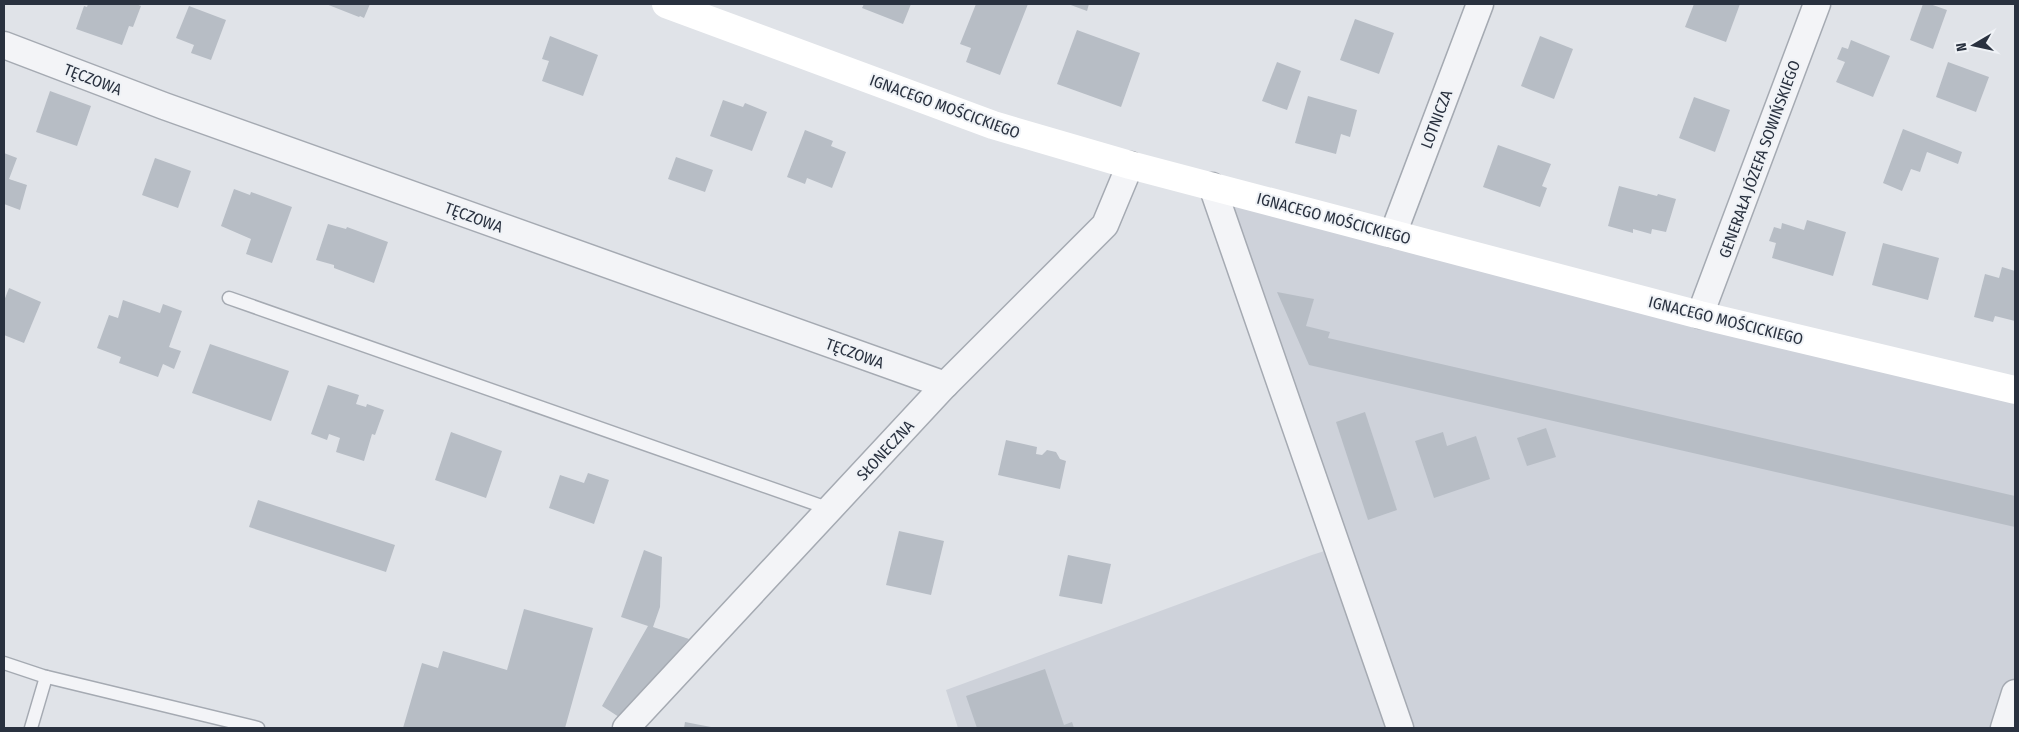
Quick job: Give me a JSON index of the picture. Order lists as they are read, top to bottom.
{
  "streets": {
    "street": [
      "TĘCZOWA",
      "IGNACEGO MOŚCICKIEGO",
      "LOTNICZA",
      "GENERAŁA JÓZEFA SOWIŃSKIEGO",
      "SŁONECZNA"
    ]
  },
  "crossings": [
    ["TĘCZOWA", "SŁONECZNA"],
    ["IGNACEGO MOŚCICKIEGO", "LOTNICZA"],
    ["IGNACEGO MOŚCICKIEGO", "GENERAŁA JÓZEFA SOWIŃSKIEGO"],
    ["IGNACEGO MOŚCICKIEGO", "SŁONECZNA"]
  ],
  "north": "left"
}
